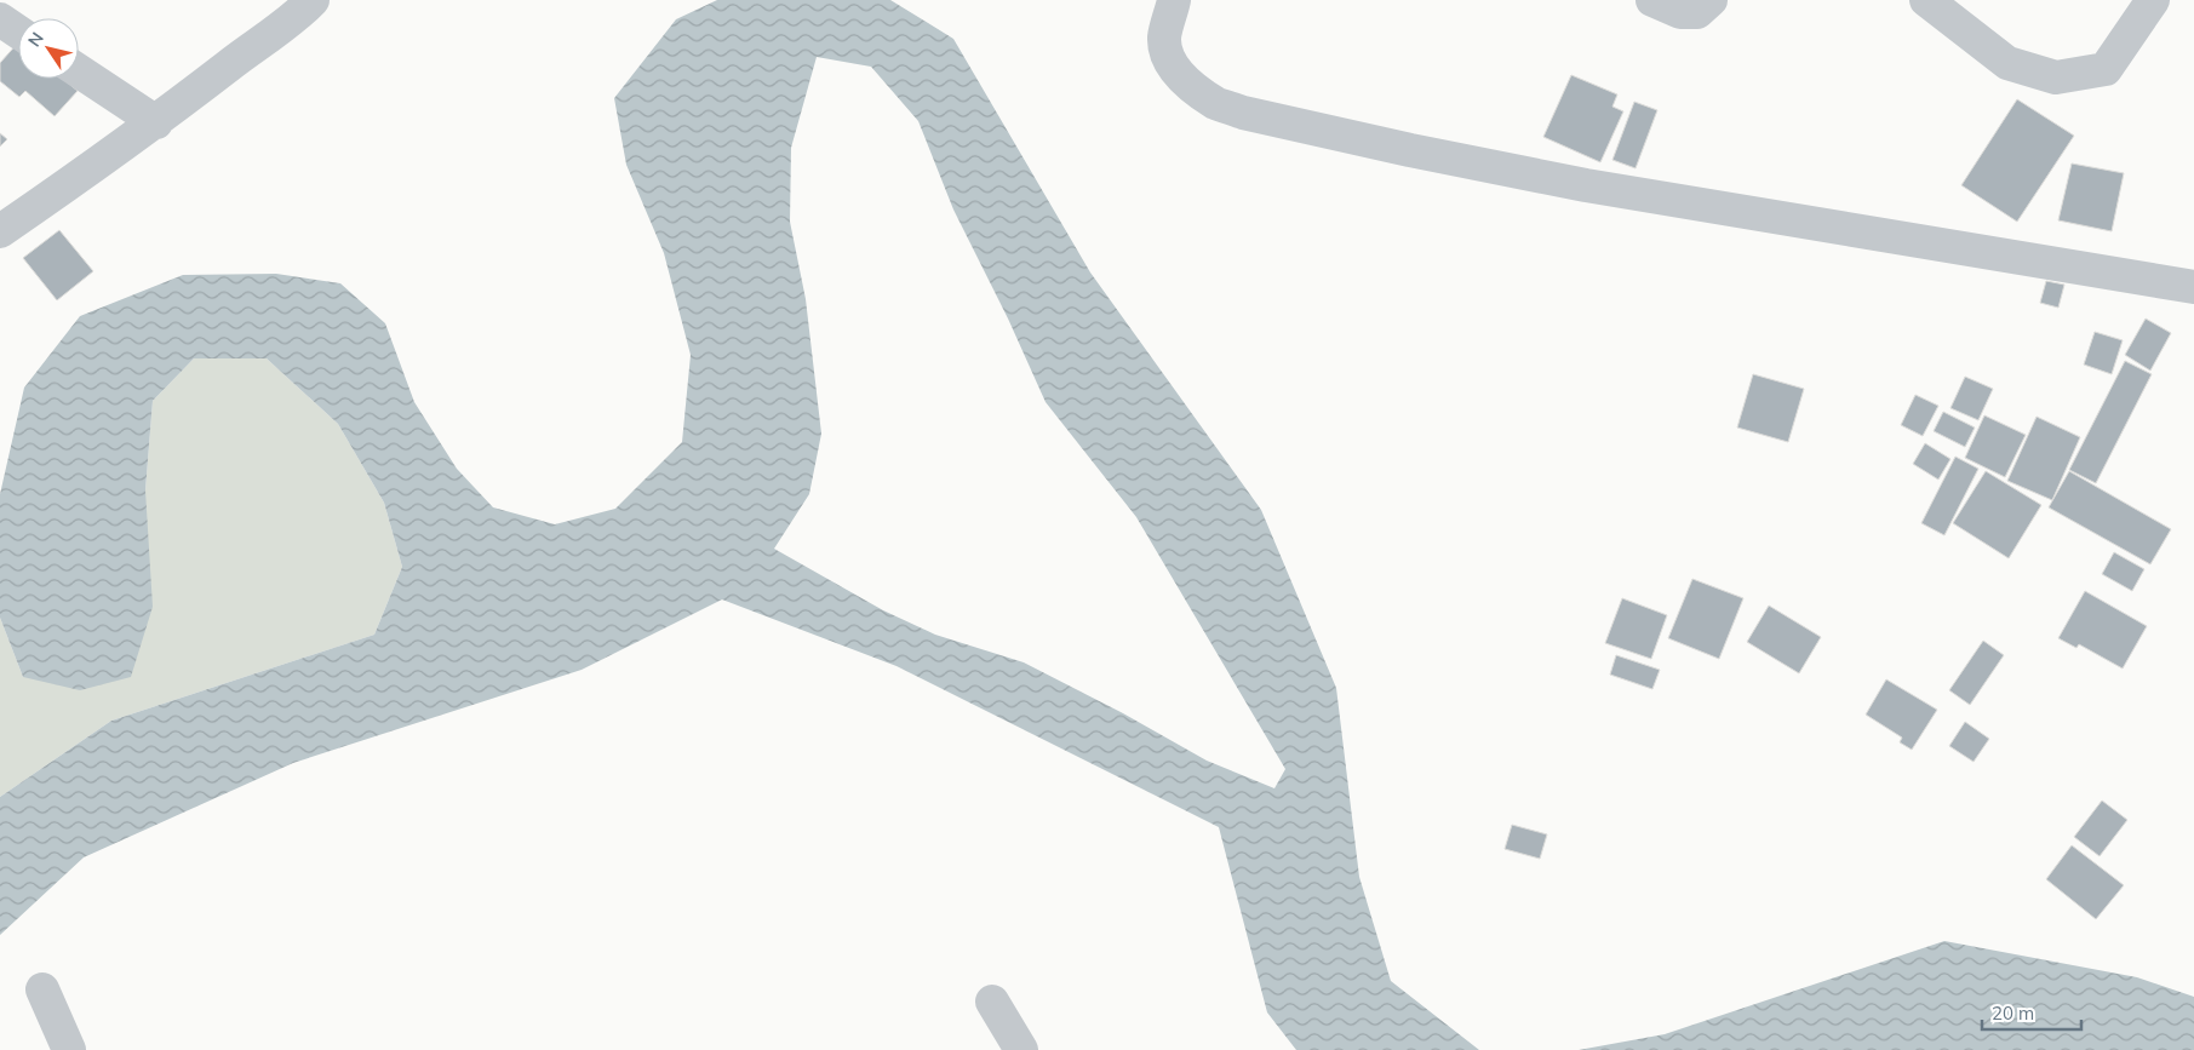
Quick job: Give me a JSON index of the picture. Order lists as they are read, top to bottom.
{
  "scale_bar": "20 m",
  "north": "top left"
}
